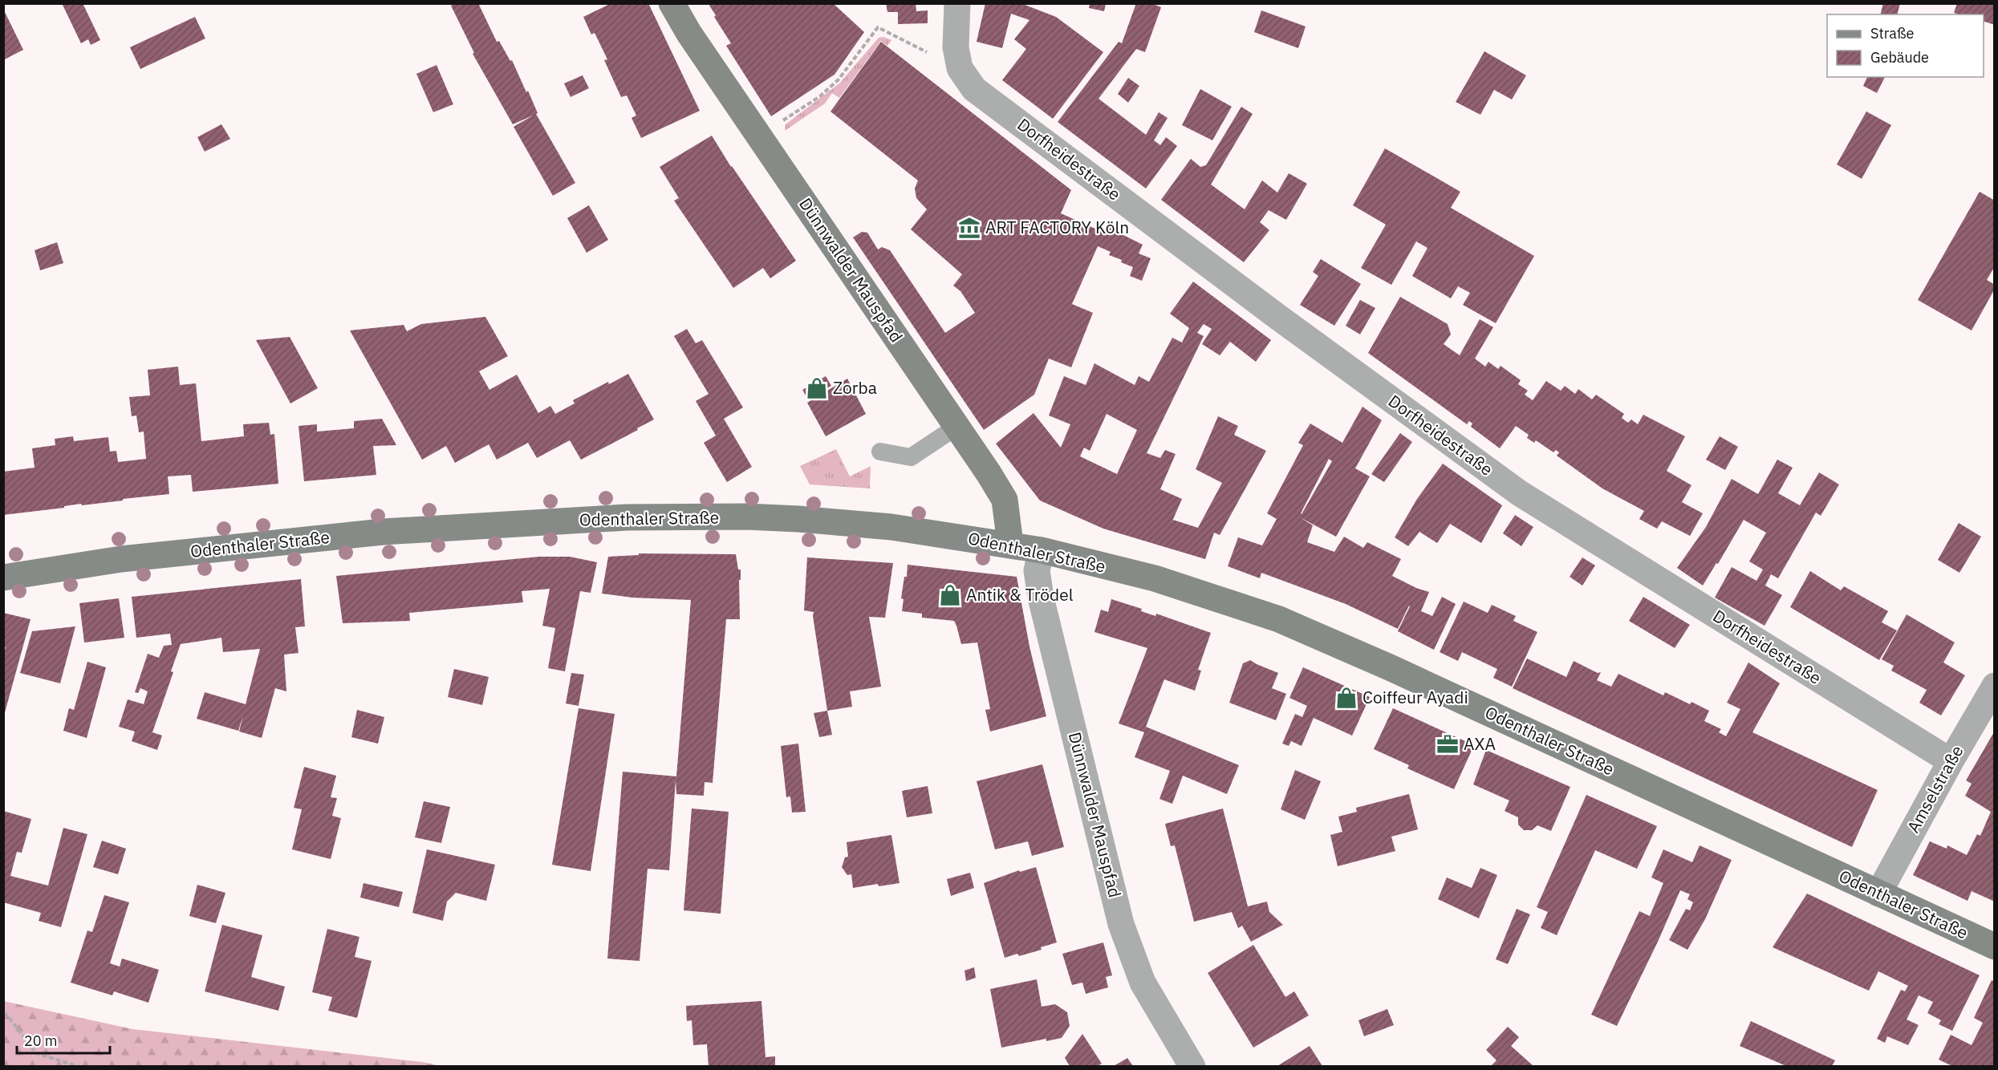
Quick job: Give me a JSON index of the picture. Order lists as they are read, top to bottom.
{
  "streets": {
    "main road": ["Dünnwalder Mauspfad", "Odenthaler Straße"],
    "street": ["Dorfheidestraße", "Amselstraße"]
  },
  "crossings": [
    ["Dorfheidestraße", "Amselstraße"],
    ["Dünnwalder Mauspfad", "Odenthaler Straße"],
    ["Odenthaler Straße", "Amselstraße"]
  ],
  "places": {
    "museum": ["ART FACTORY Köln"],
    "shop": ["Zorba", "Antik & Trödel", "Coiffeur Ayadi"],
    "office": ["AXA"]
  },
  "legend": ["Straße", "Gebäude"],
  "scale_bar": "20 m"
}
